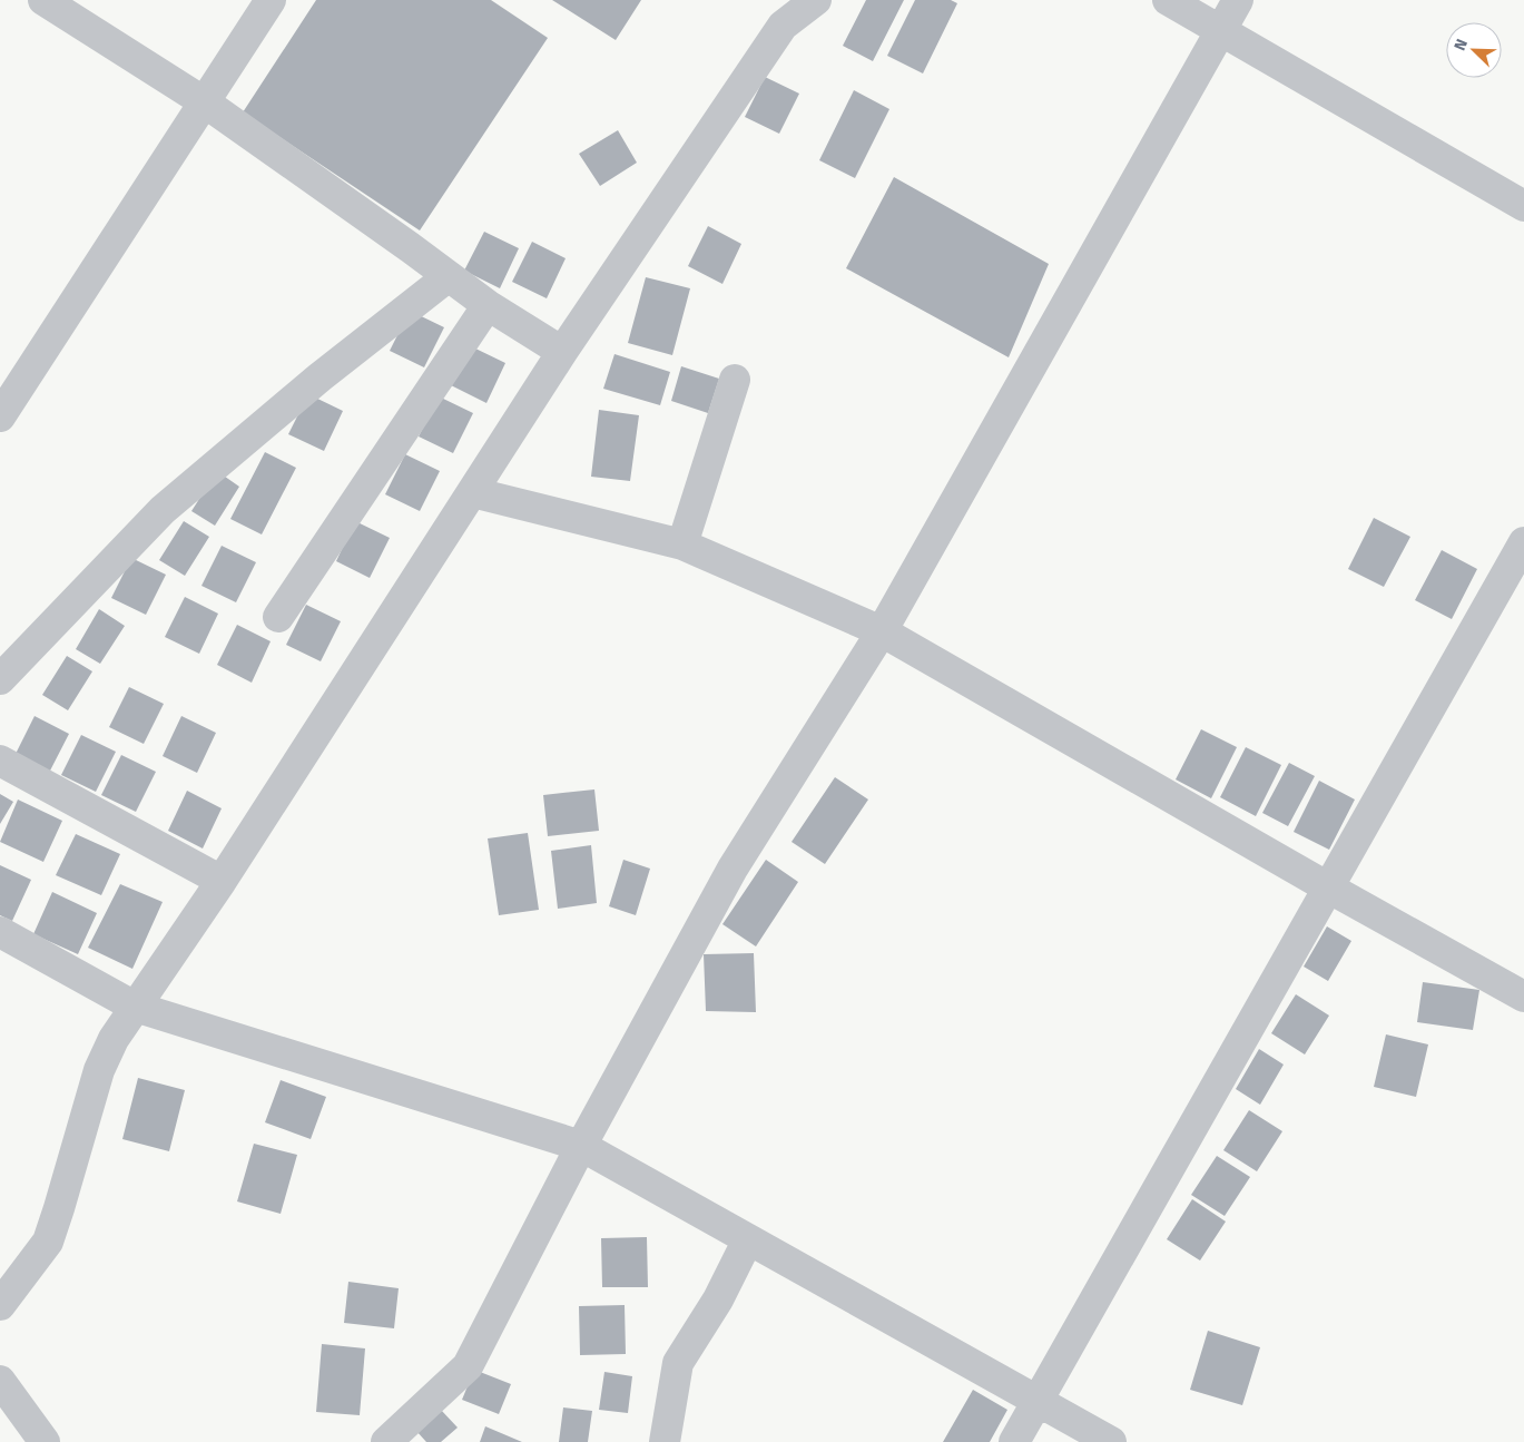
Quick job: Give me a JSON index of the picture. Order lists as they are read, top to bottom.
{
  "north": "top left"
}
